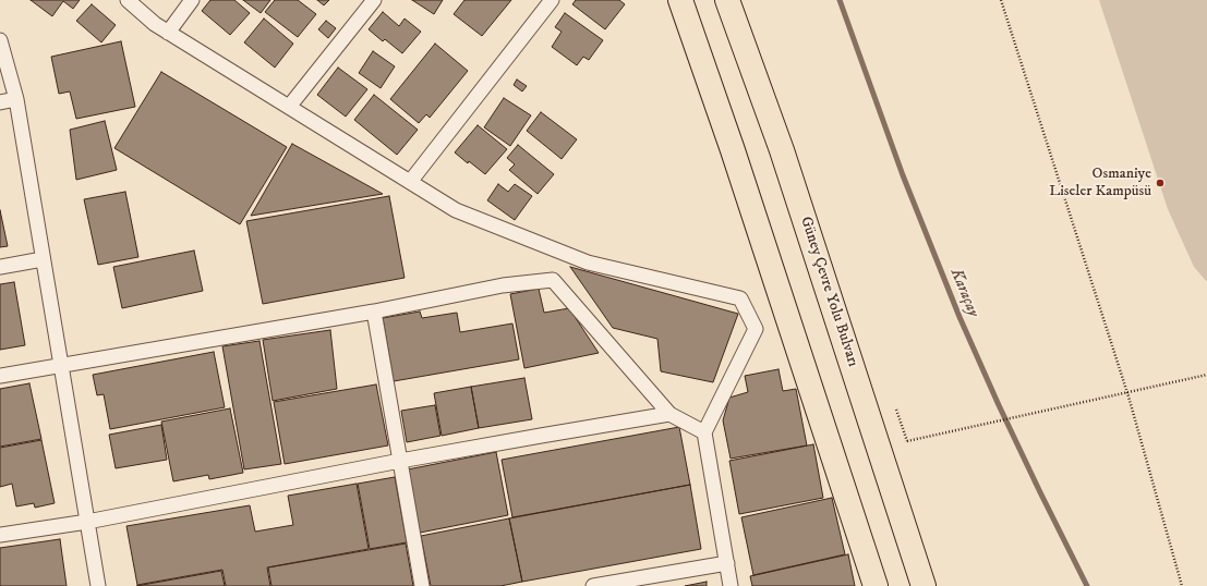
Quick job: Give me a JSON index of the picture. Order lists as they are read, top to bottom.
{
  "streets": {
    "highway": ["Güney Çevre Yolu Bulvarı"]
  },
  "water": ["Karaçay"],
  "places": ["Osmaniye Liseler Kampüsü"]
}
